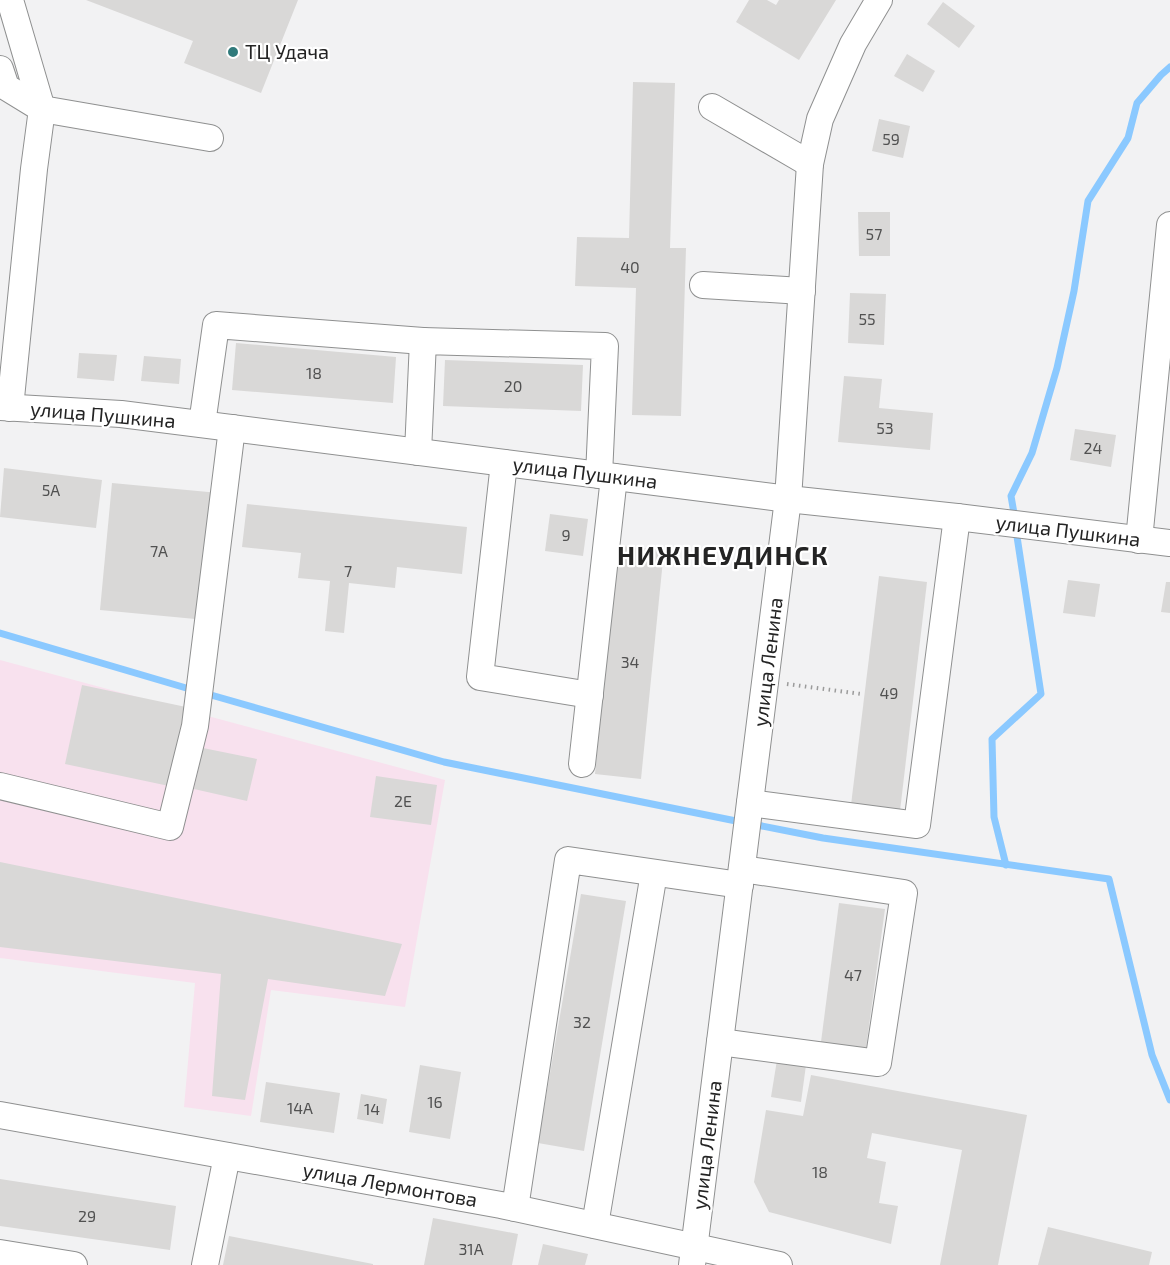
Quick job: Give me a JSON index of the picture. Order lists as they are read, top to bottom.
{
  "streets": {
    "street": ["улица Пушкина", "улица Ленина", "улица Лермонтова"]
  },
  "crossings": [
    ["улица Пушкина", "улица Ленина"],
    ["улица Ленина", "улица Лермонтова"]
  ],
  "districts": ["НИЖНЕУДИНСК"],
  "places": ["ТЦ Удача"],
  "house_numbers": [
    "59",
    "57",
    "40",
    "55",
    "18",
    "20",
    "53",
    "24",
    "5А",
    "9",
    "7А",
    "7",
    "34",
    "49",
    "2Е",
    "47",
    "32",
    "16",
    "14А",
    "14",
    "18",
    "29",
    "31А"
  ]
}
